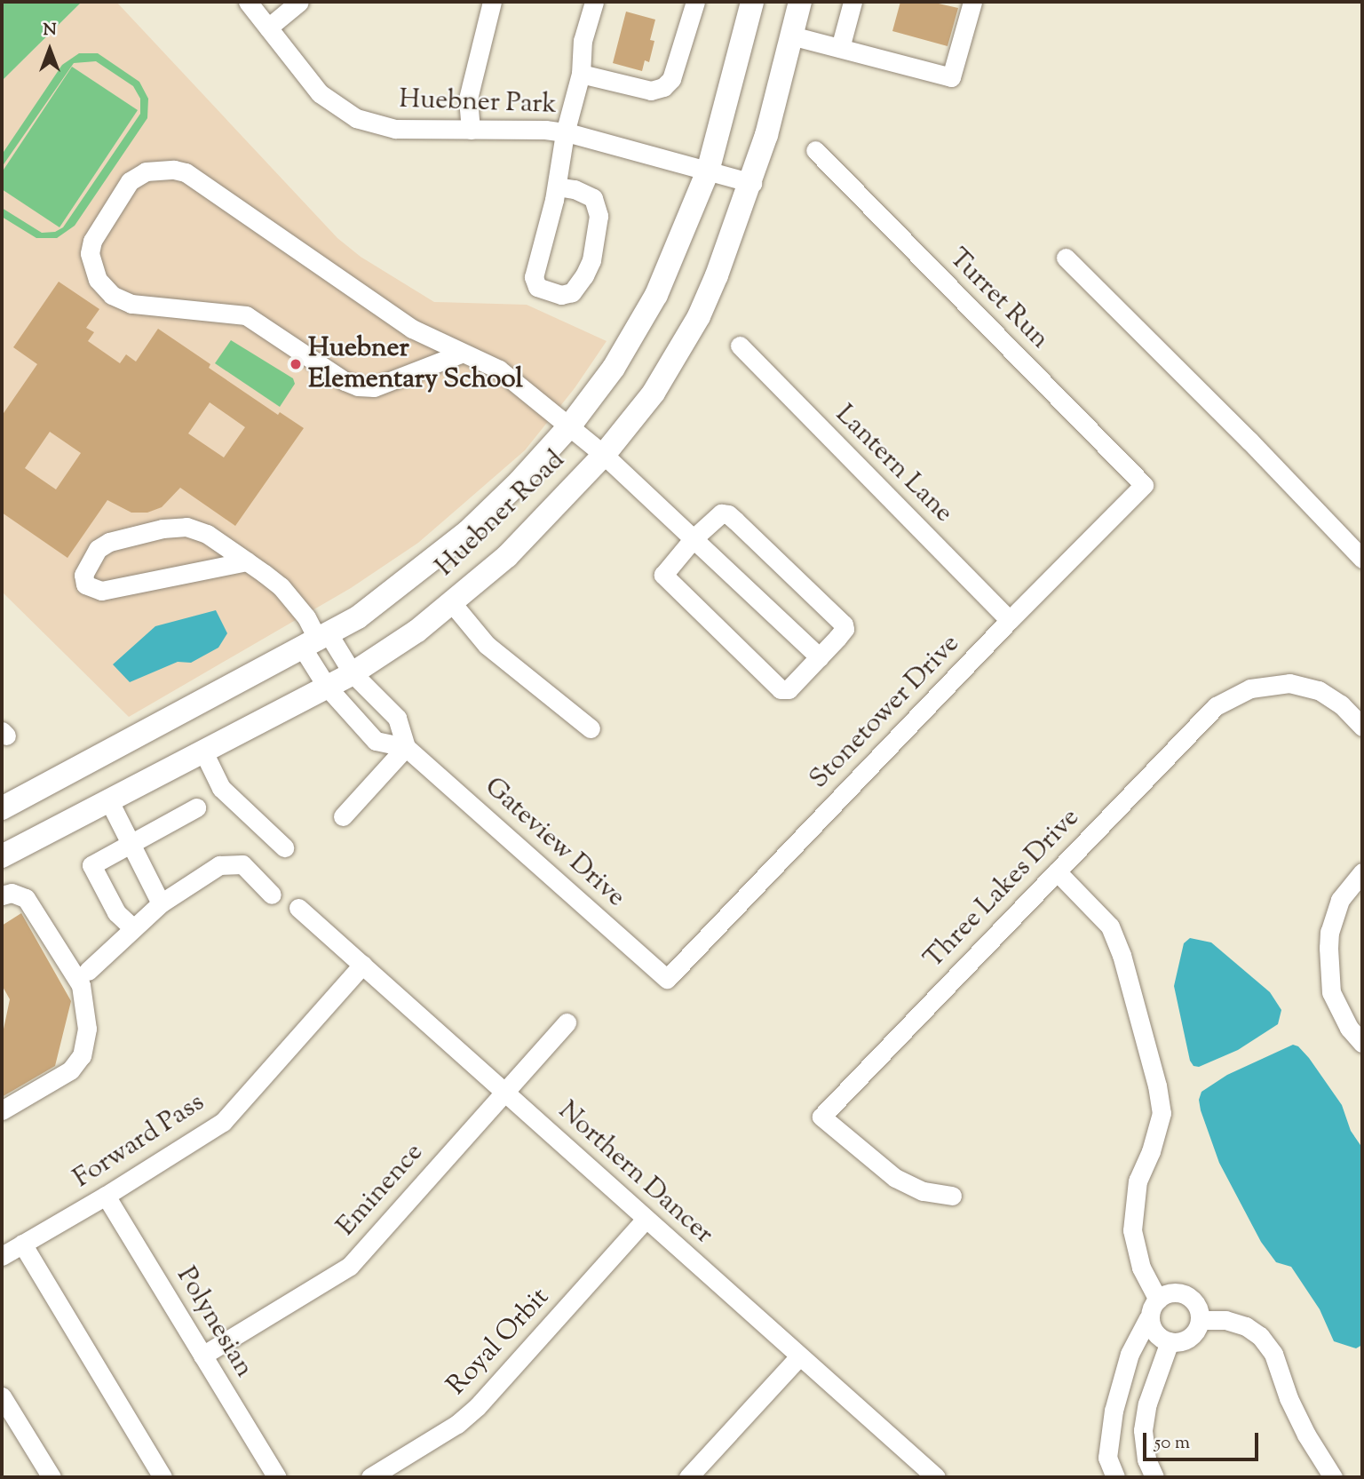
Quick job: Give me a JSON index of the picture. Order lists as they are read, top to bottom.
{
  "streets": {
    "main road": ["Huebner Road"],
    "street": [
      "Huebner Park",
      "Turret Run",
      "Lantern Lane",
      "Stonetower Drive",
      "Gateview Drive",
      "Three Lakes Drive",
      "Forward Pass",
      "Northern Dancer",
      "Eminence",
      "Polynesian",
      "Royal Orbit"
    ]
  },
  "crossings": [
    ["Huebner Park", "Huebner Road"],
    ["Turret Run", "Stonetower Drive"],
    ["Lantern Lane", "Stonetower Drive"],
    ["Huebner Road", "Gateview Drive"],
    ["Stonetower Drive", "Gateview Drive"],
    ["Forward Pass", "Northern Dancer"],
    ["Forward Pass", "Polynesian"],
    ["Northern Dancer", "Eminence"],
    ["Northern Dancer", "Royal Orbit"],
    ["Eminence", "Polynesian"]
  ],
  "places": ["Huebner Elementary School"],
  "scale_bar": "50 m",
  "north": "top"
}
